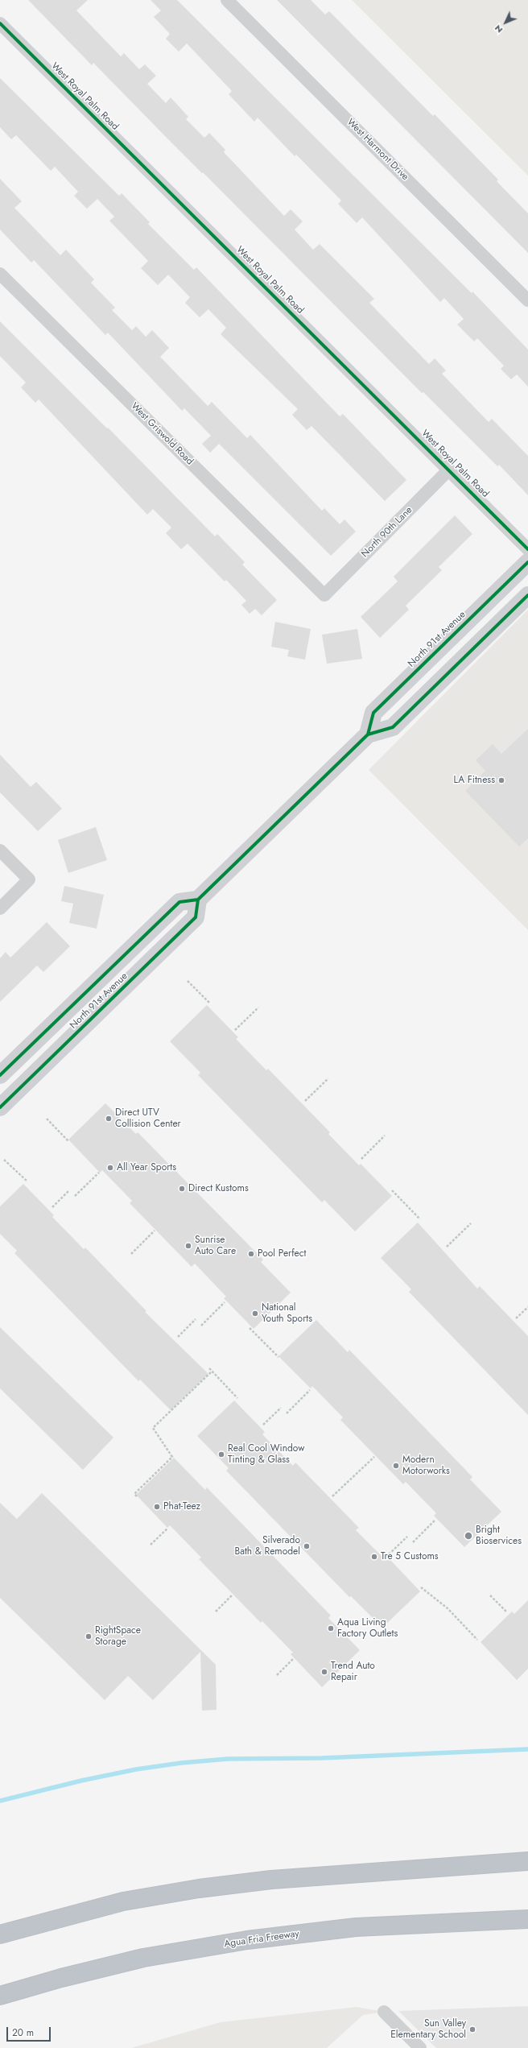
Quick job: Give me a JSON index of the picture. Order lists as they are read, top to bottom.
{
  "streets": {
    "highway": ["Agua Fria Freeway"],
    "main road": ["North 91st Avenue"],
    "street": [
      "West Royal Palm Road",
      "West Harmont Drive",
      "West Griswold Road",
      "North 90th Lane"
    ]
  },
  "crossings": [
    ["West Royal Palm Road", "North 90th Lane"],
    ["West Griswold Road", "North 90th Lane"]
  ],
  "places": [
    "LA Fitness",
    "Direct UTV Collision Center",
    "All Year Sports",
    "Direct Kustoms",
    "Sunrise Auto Care",
    "Pool Perfect",
    "National Youth Sports",
    "Real Cool Window Tinting & Glass",
    "Modern Motorworks",
    "Phat-Teez",
    "Bright Bioservices",
    "Silverado Bath & Remodel",
    "Tre 5 Customs",
    "Aqua Living Factory Outlets",
    "RightSpace Storage",
    "Trend Auto Repair",
    "Sun Valley Elementary School"
  ],
  "scale_bar": "20 m",
  "north": "bottom left"
}
